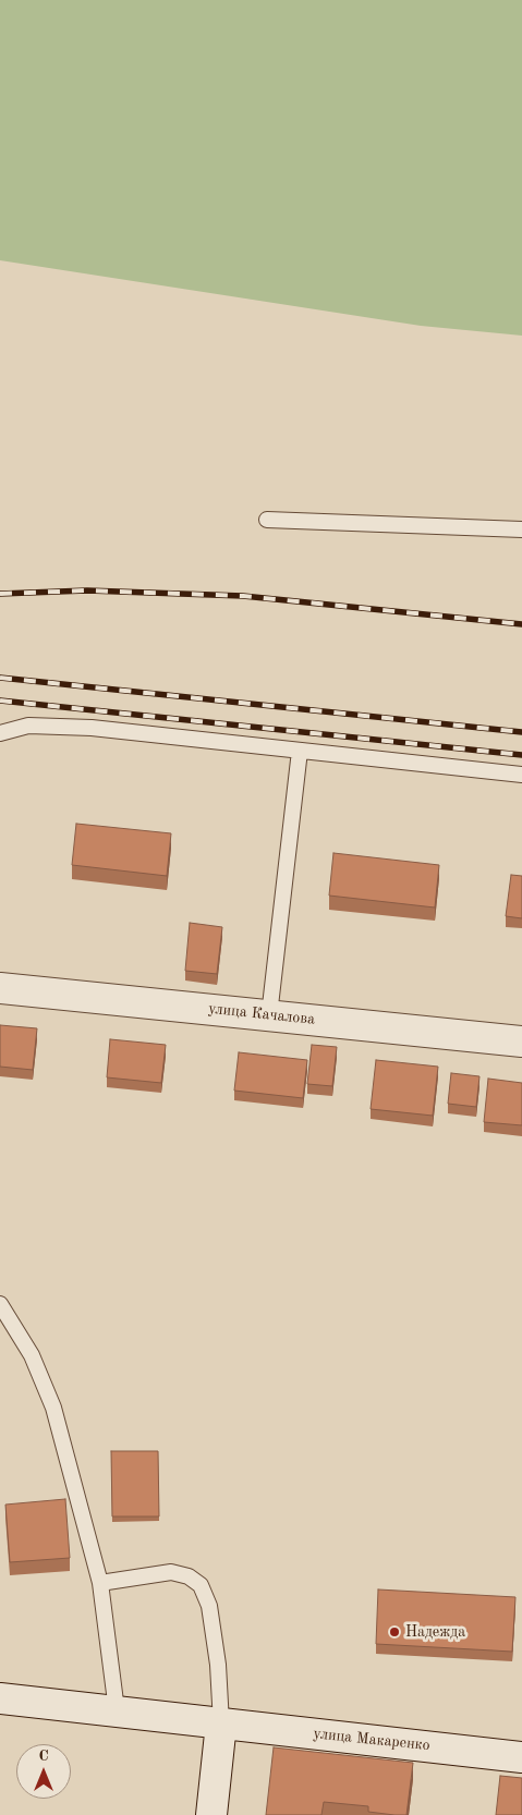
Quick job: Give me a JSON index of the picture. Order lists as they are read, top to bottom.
{
  "streets": {
    "main road": ["улица Качалова", "улица Макаренко"]
  },
  "places": ["Надежда"],
  "north": "top"
}
